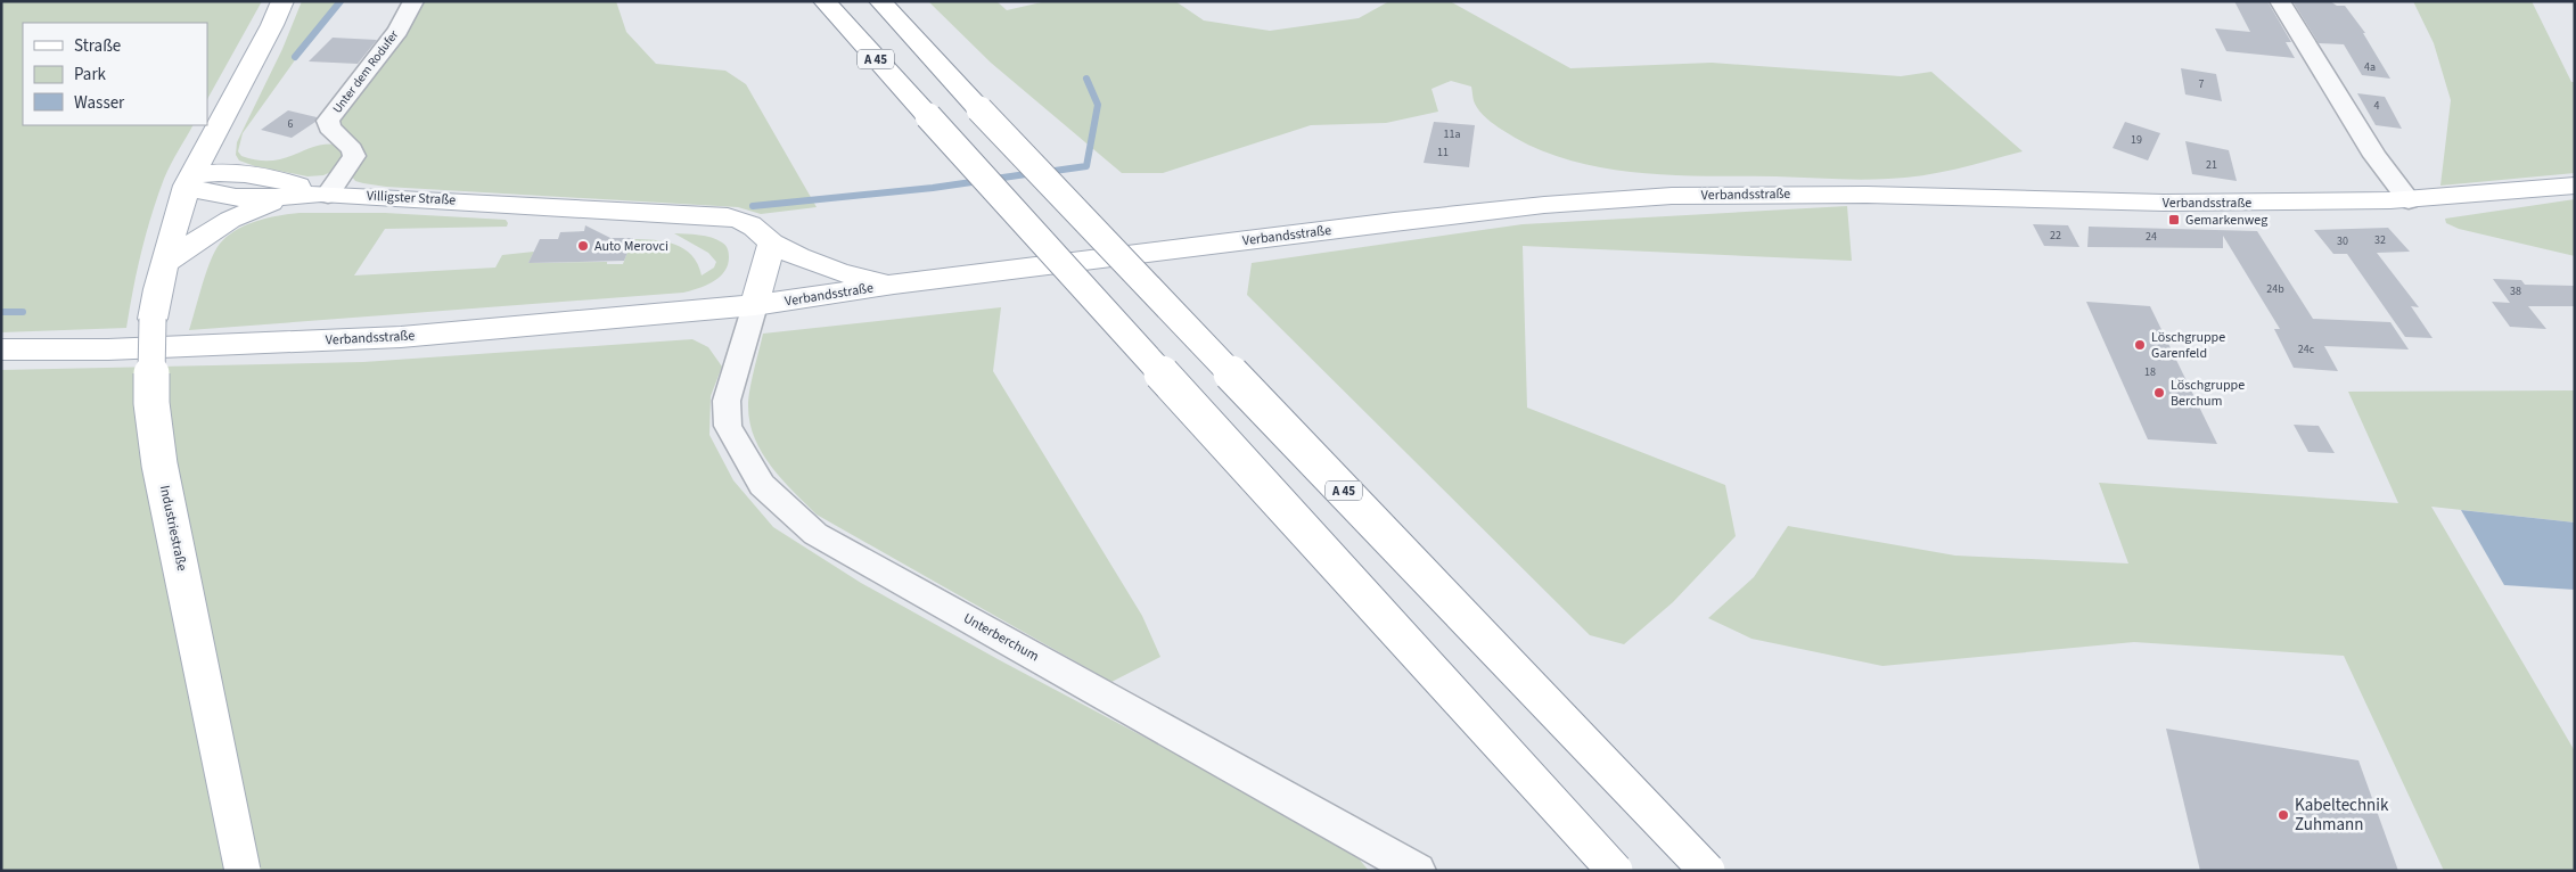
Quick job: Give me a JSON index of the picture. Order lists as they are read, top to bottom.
{
  "streets": {
    "main road": [
      "A 45",
      "Verbandsstraße",
      "Villigster Straße",
      "Industriestraße"
    ],
    "street": ["Unter dem Rodufer", "Unterberchum"]
  },
  "crossings": [
    ["Unter dem Rodufer", "Villigster Straße"],
    ["Verbandsstraße", "Villigster Straße"],
    ["Verbandsstraße", "Unterberchum"],
    ["Villigster Straße", "Industriestraße"]
  ],
  "places": {
    "transit": ["Gemarkenweg"],
    "other": [
      "Auto Merovci",
      "Löschgruppe Garenfeld",
      "Löschgruppe Berchum",
      "Kabeltechnik Zuhmann"
    ]
  },
  "house_numbers": [
    "4a",
    "7",
    "4",
    "6",
    "11a",
    "19",
    "11",
    "21",
    "22",
    "24",
    "32",
    "30",
    "24b",
    "38",
    "24c",
    "18"
  ],
  "legend": ["Straße", "Park", "Wasser"]
}
